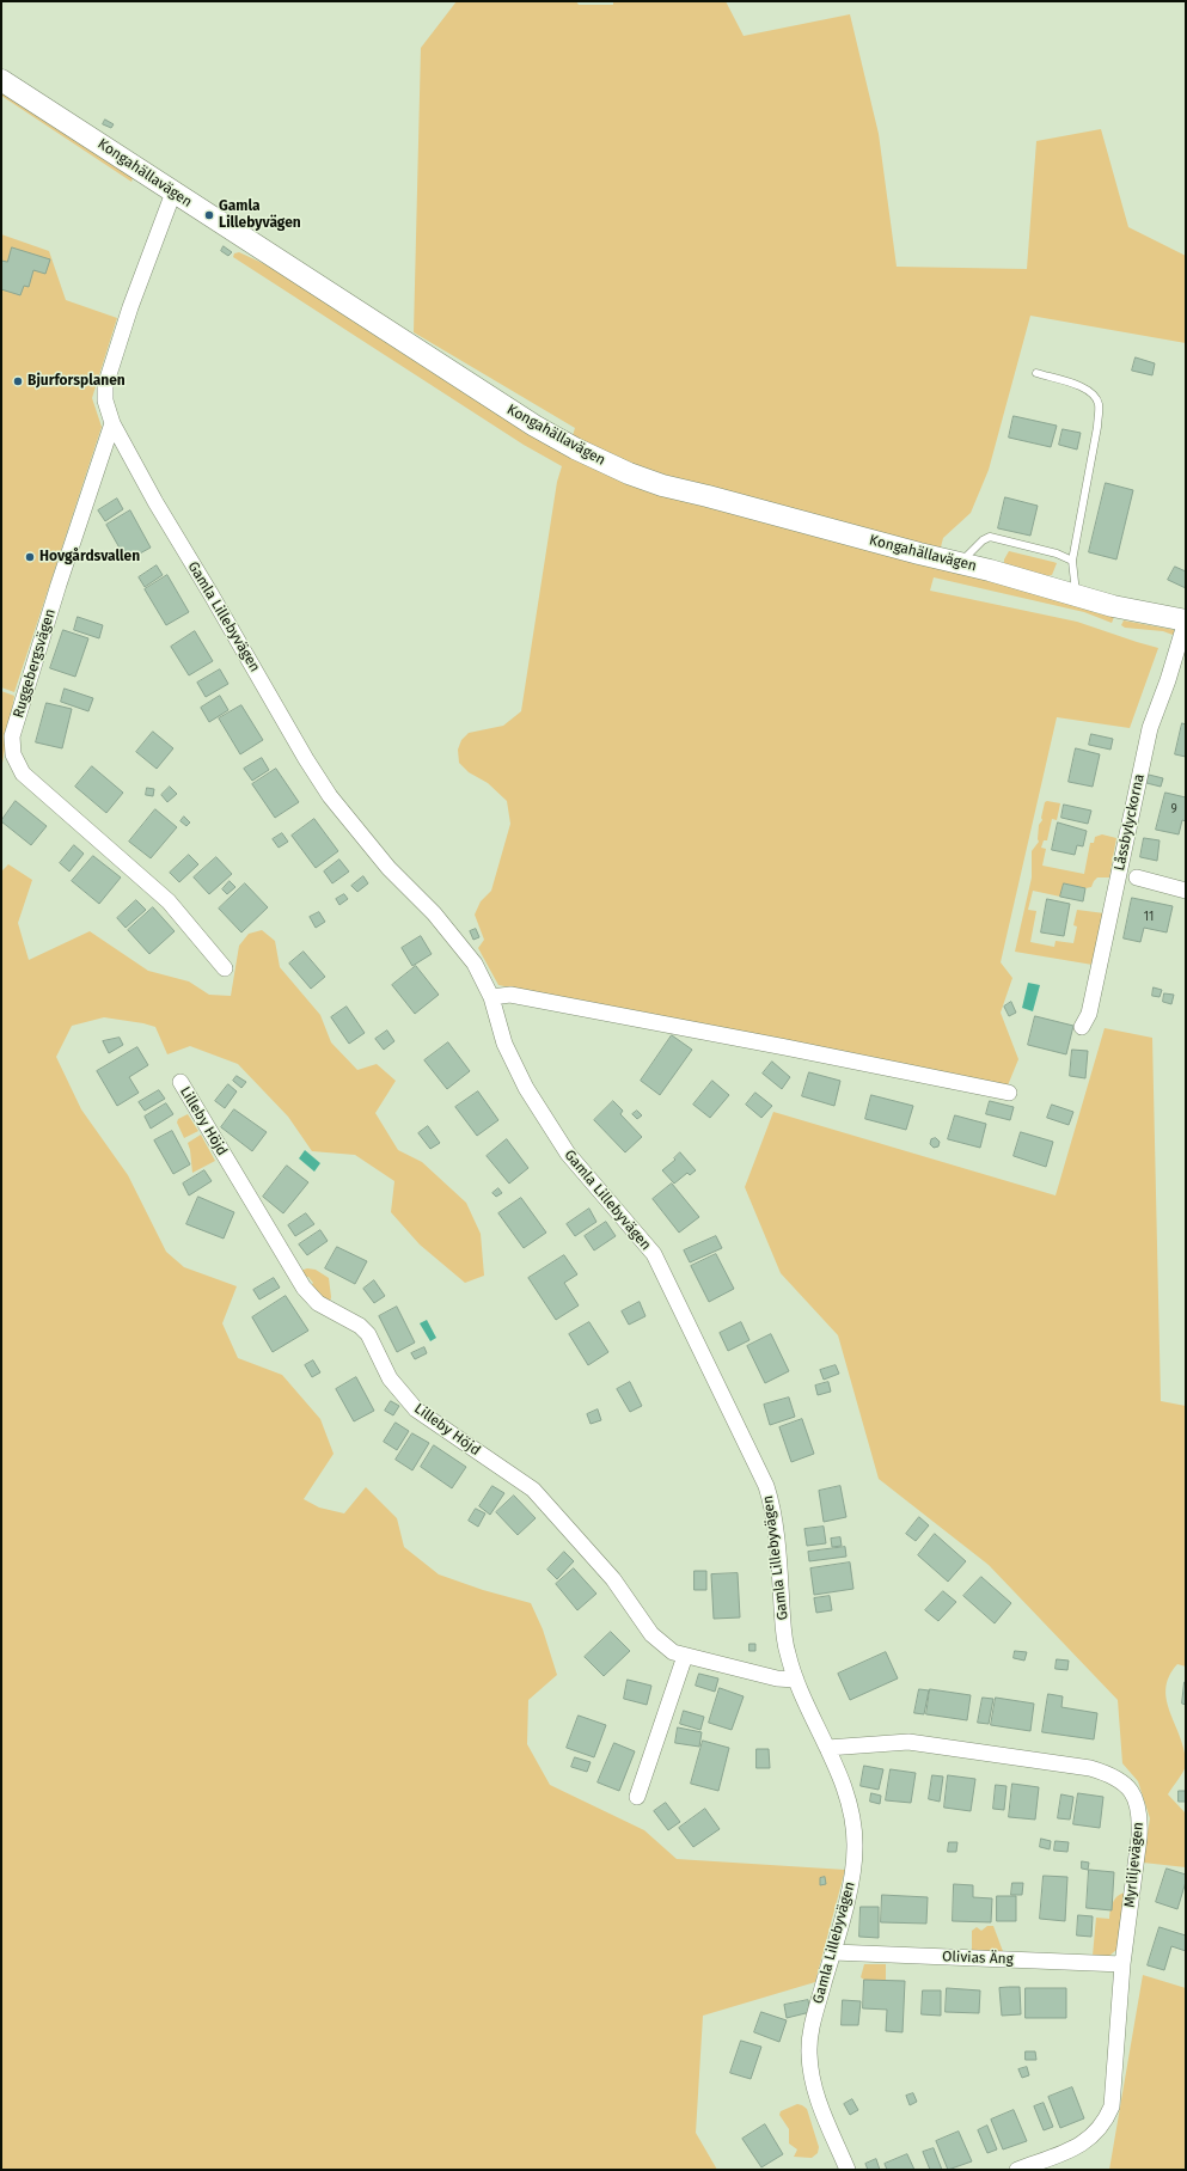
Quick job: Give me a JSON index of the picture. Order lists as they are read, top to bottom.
{
  "streets": {
    "street": [
      "Kongahällavägen",
      "Gamla Lillebyvägen",
      "Ruggebergsvägen",
      "Låssbylyckorna",
      "Lilleby Höjd",
      "Myrliljevägen",
      "Olivias Äng"
    ]
  },
  "crossings": [
    ["Kongahällavägen", "Gamla Lillebyvägen"],
    ["Kongahällavägen", "Låssbylyckorna"],
    ["Gamla Lillebyvägen", "Ruggebergsvägen"],
    ["Gamla Lillebyvägen", "Lilleby Höjd"],
    ["Gamla Lillebyvägen", "Myrliljevägen"],
    ["Gamla Lillebyvägen", "Olivias Äng"],
    ["Myrliljevägen", "Olivias Äng"]
  ],
  "places": ["Gamla Lillebyvägen", "Bjurforsplanen", "Hovgårdsvallen"],
  "house_numbers": ["9", "11"]
}
